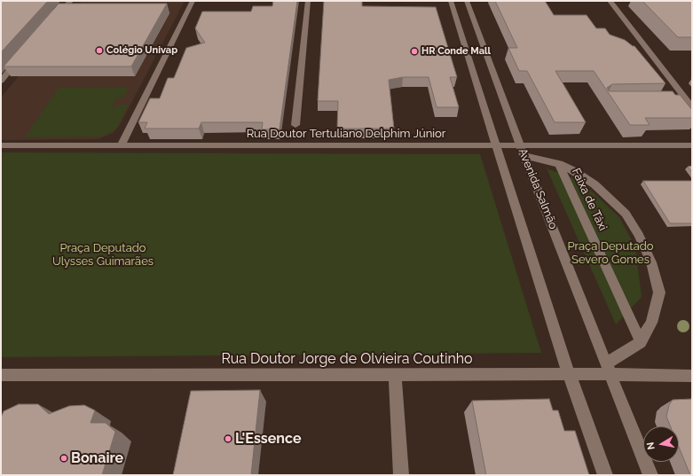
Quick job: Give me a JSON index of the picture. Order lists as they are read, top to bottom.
{
  "streets": {
    "street": [
      "Rua Doutor Tertuliano Delphim Júnior",
      "Avenida Salmão",
      "Faixa de Táxi",
      "Rua Doutor Jorge de Olvieira Coutinho"
    ]
  },
  "crossings": [
    ["Rua Doutor Tertuliano Delphim Júnior", "Avenida Salmão"],
    ["Avenida Salmão", "Rua Doutor Jorge de Olvieira Coutinho"]
  ],
  "parks": ["Praça Deputado Severo Gomes", "Praça Deputado Ulysses Guimarães"],
  "places": [
    "Colégio Univap",
    "HR Conde Mall",
    "L'Essence",
    "Bonaire"
  ],
  "north": "left"
}
